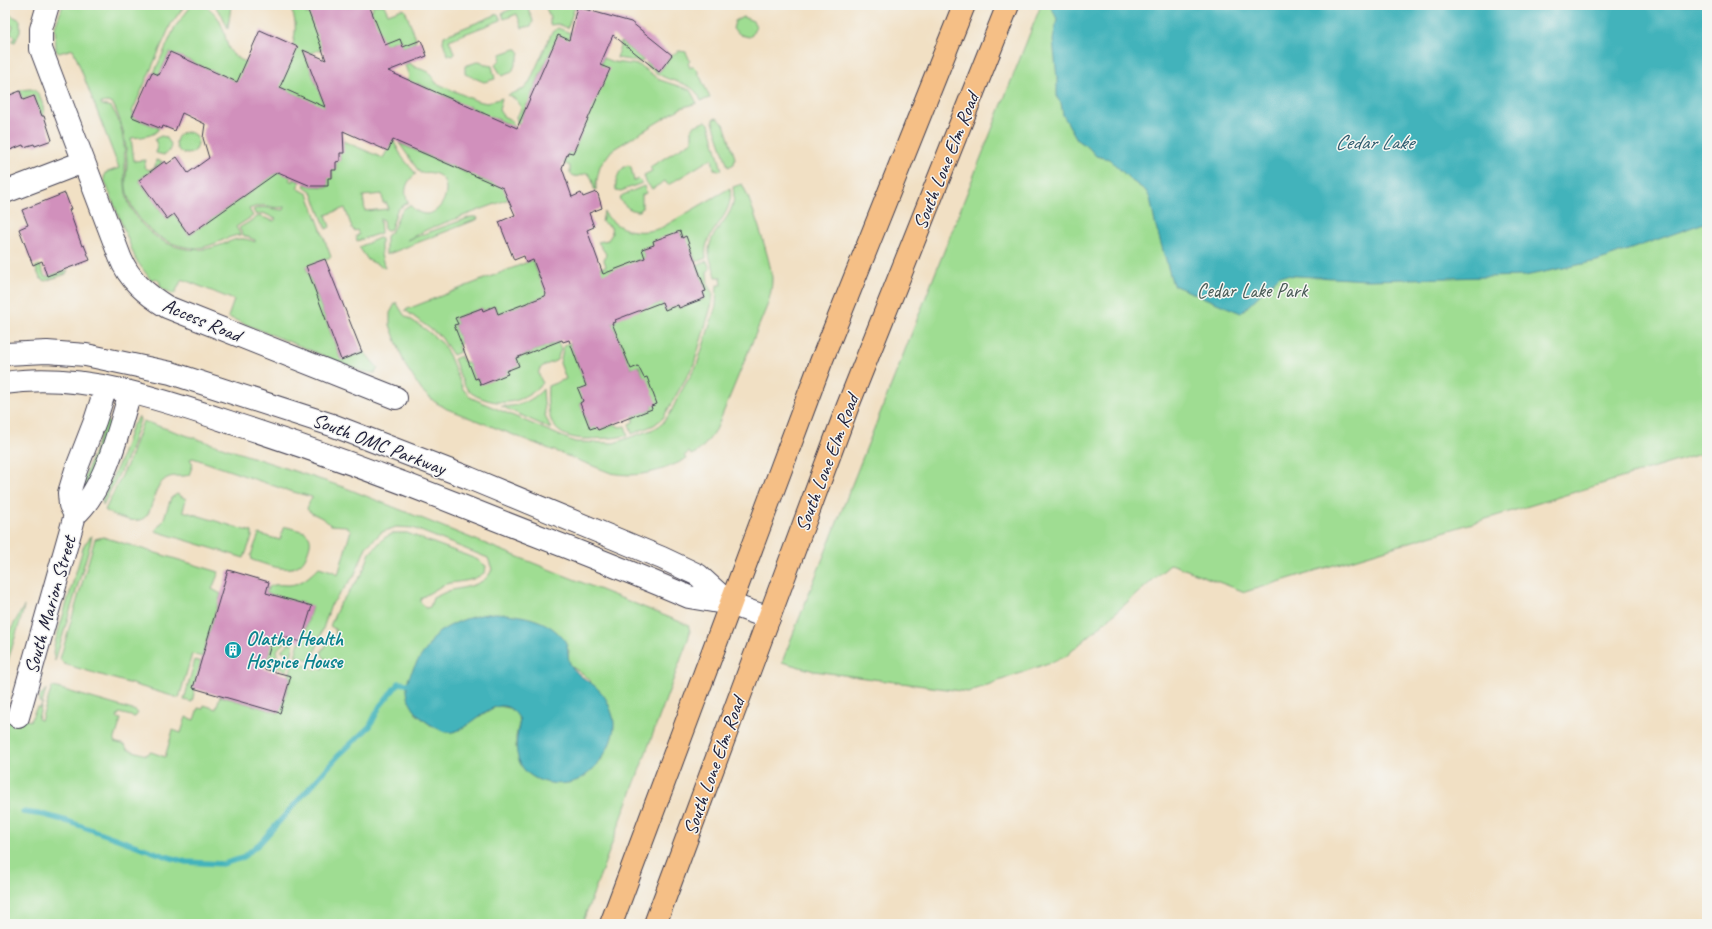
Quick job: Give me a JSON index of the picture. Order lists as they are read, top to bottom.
{
  "streets": {
    "main road": ["South Lone Elm Road"],
    "street": ["Access Road", "South OMC Parkway", "South Marion Street"]
  },
  "crossings": [
    ["South Lone Elm Road", "South OMC Parkway"],
    ["South OMC Parkway", "South Marion Street"]
  ],
  "water": ["Cedar Lake"],
  "parks": ["Cedar Lake Park"],
  "places": {
    "building": ["Olathe Health Hospice House"]
  }
}
